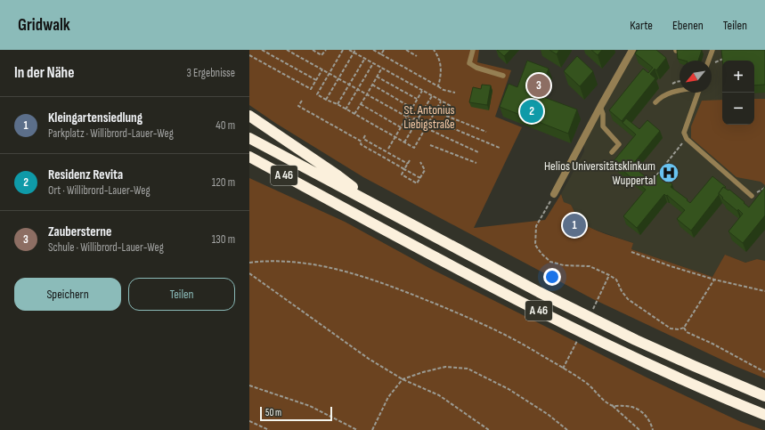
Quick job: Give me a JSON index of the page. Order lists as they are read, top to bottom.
{
  "streets": {
    "highway": ["A 46"]
  },
  "parks": ["St. Antonius Liebigstraße"],
  "places": {
    "hospital": ["Helios Universitätsklinkum Wuppertal"]
  },
  "scale_bar": "50 m",
  "north": "bottom left",
  "page": {
    "header": "Gridwalk",
    "nav": ["Karte", "Ebenen", "Teilen"],
    "heading": ["In der Nähe", "3 Ergebnisse"],
    "map_buttons": ["+", "−"],
    "pins": ["3", "2", "1"],
    "list": [
      {
        "mark": "1",
        "name": "Kleingartensiedlung",
        "note": "Parkplatz · Willibrord-Lauer-Weg",
        "value": "40 m"
      },
      {
        "mark": "2",
        "name": "Residenz Revita",
        "note": "Ort · Willibrord-Lauer-Weg",
        "value": "120 m"
      },
      {
        "mark": "3",
        "name": "Zaubersterne",
        "note": "Schule · Willibrord-Lauer-Weg",
        "value": "130 m"
      }
    ],
    "buttons": ["Speichern", "Teilen"],
    "scale": "50 m"
  }
}
